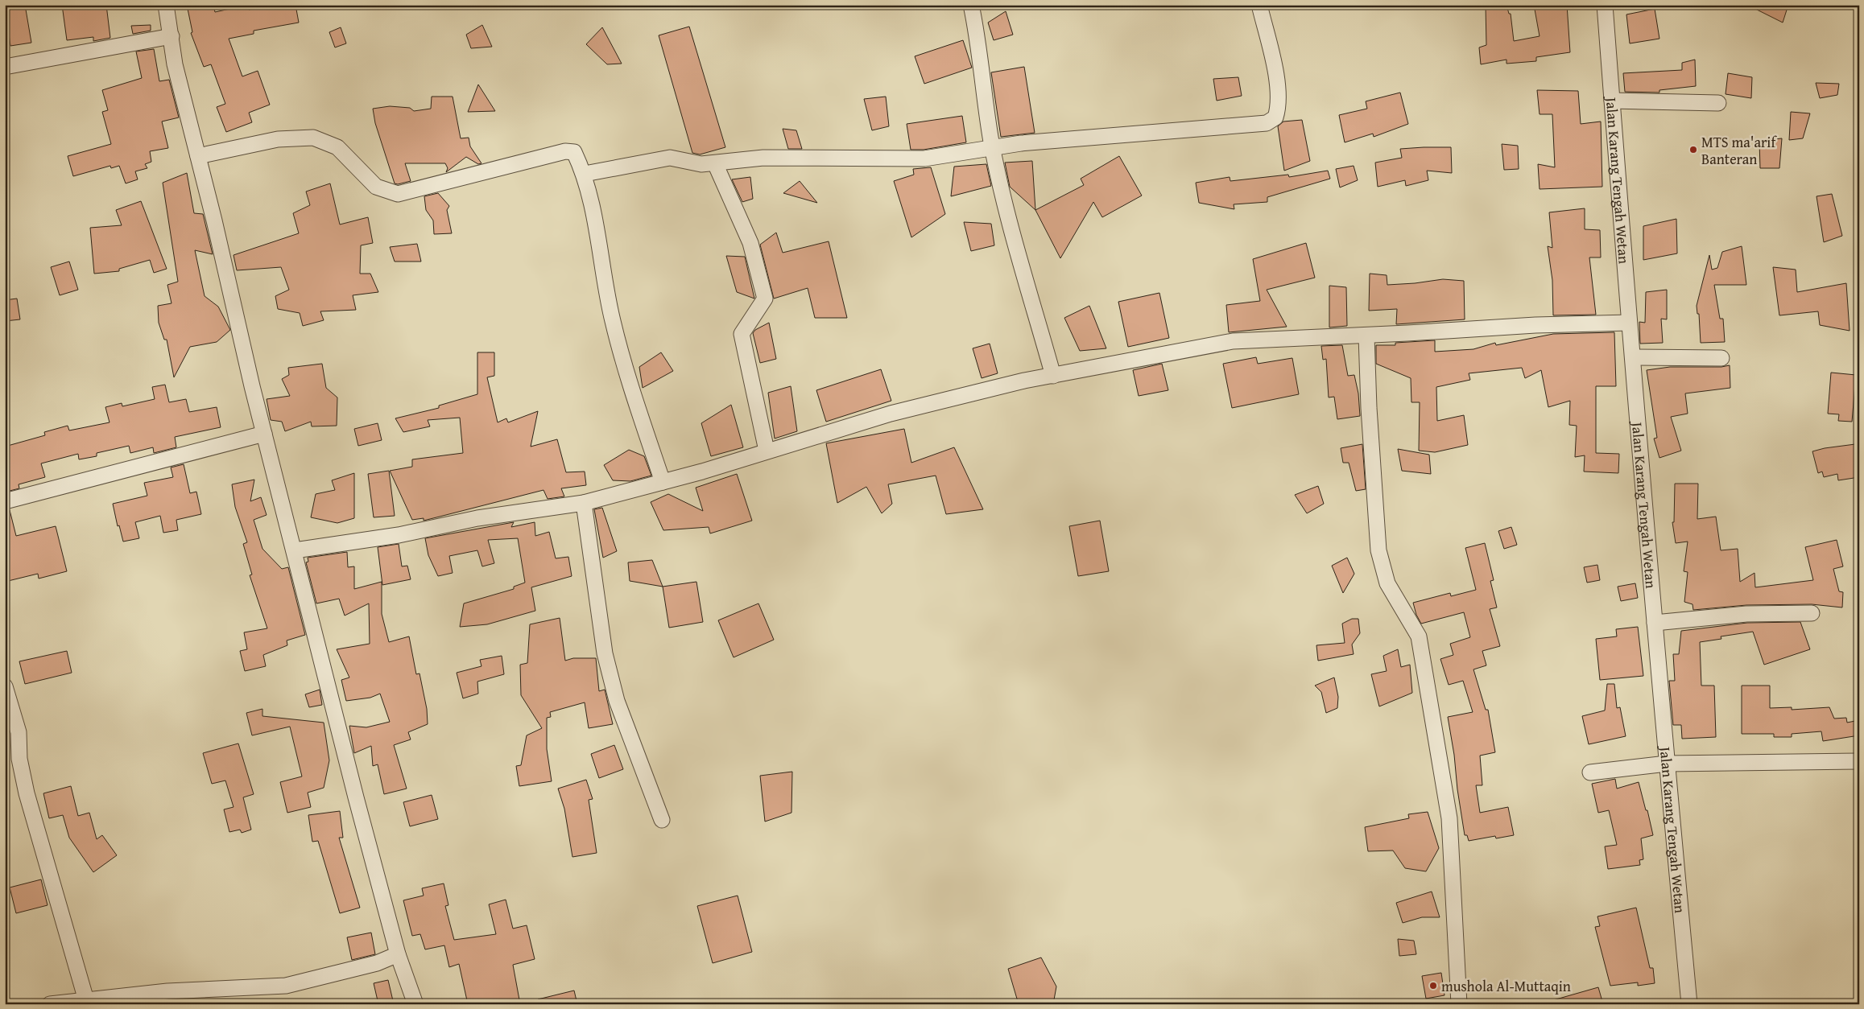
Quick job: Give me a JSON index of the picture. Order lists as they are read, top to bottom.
{
  "streets": {
    "street": ["Jalan Karang Tengah Wetan"]
  },
  "places": ["MTS ma'arif Banteran", "mushola Al-Muttaqin"]
}
